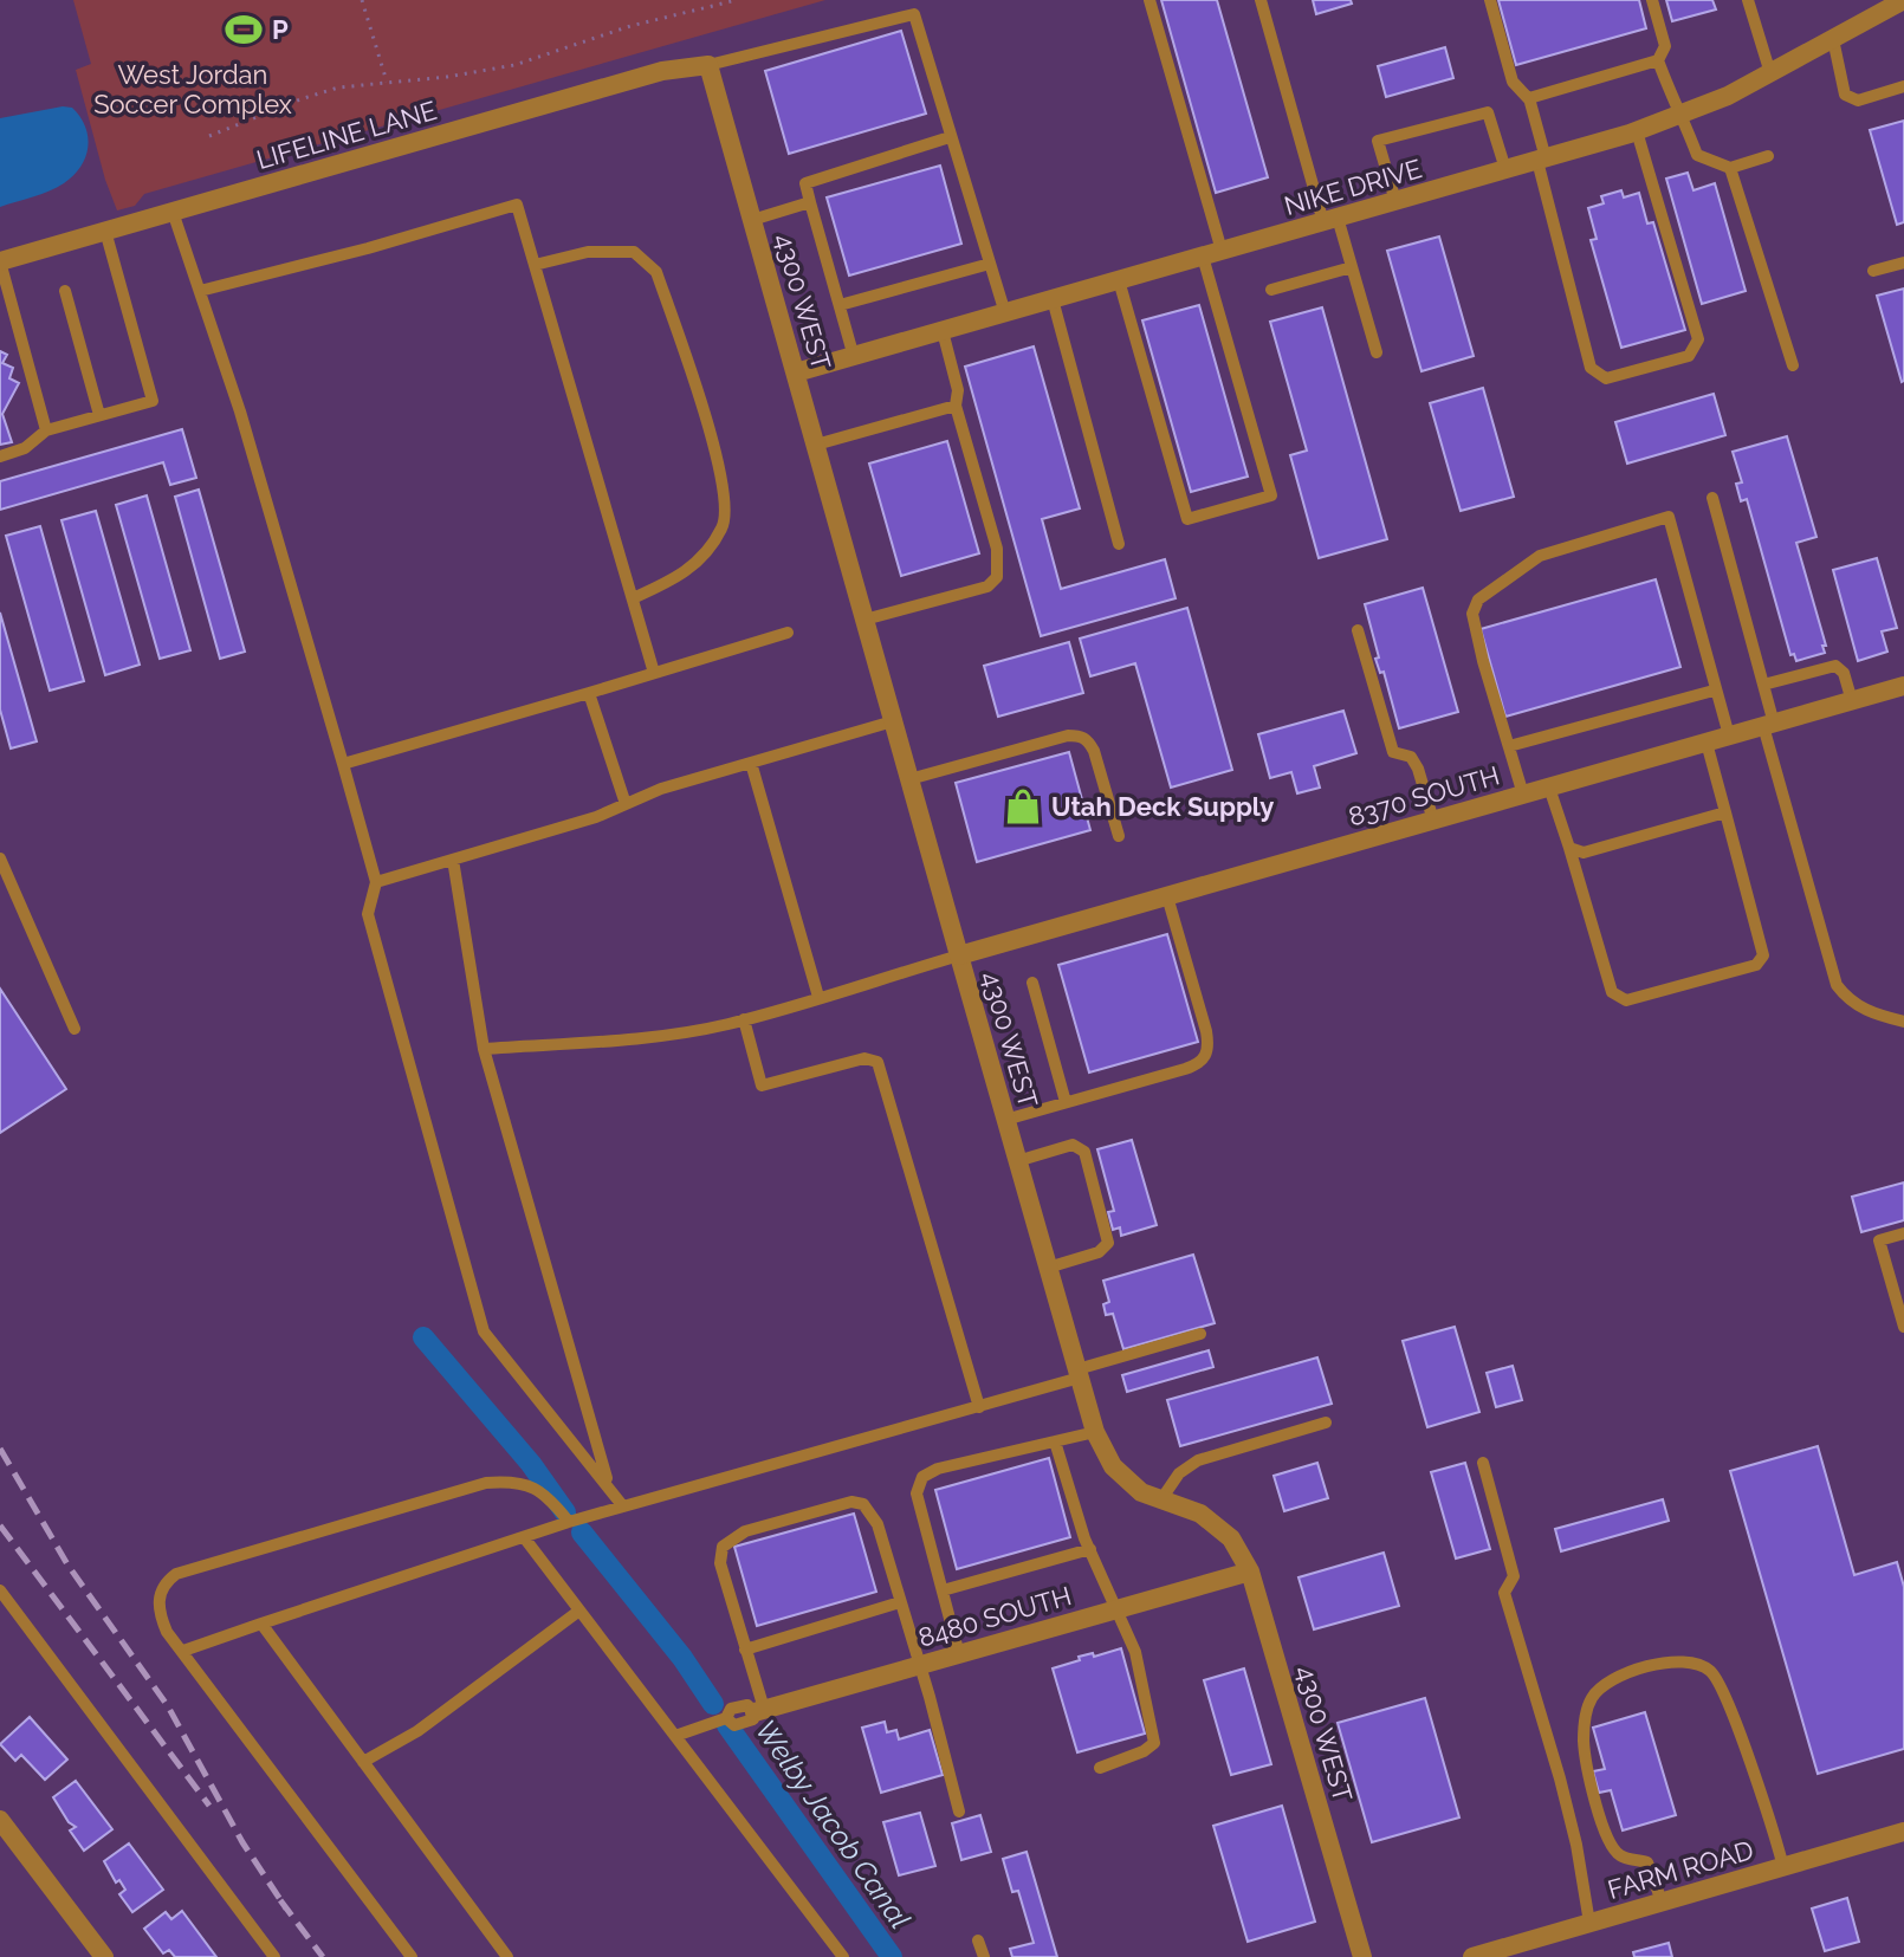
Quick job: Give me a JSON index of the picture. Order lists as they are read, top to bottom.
{
  "streets": {
    "street": [
      "LIFELINE LANE",
      "NIKE DRIVE",
      "4300 WEST",
      "8370 SOUTH",
      "8480 SOUTH",
      "FARM ROAD"
    ]
  },
  "crossings": [
    ["LIFELINE LANE", "4300 WEST"],
    ["NIKE DRIVE", "4300 WEST"],
    ["4300 WEST", "8370 SOUTH"],
    ["4300 WEST", "8480 SOUTH"]
  ],
  "water": ["Welby Jacob Canal"],
  "parks": ["West Jordan Soccer Complex"],
  "places": {
    "sports": ["P"],
    "shop": ["Utah Deck Supply"]
  }
}
